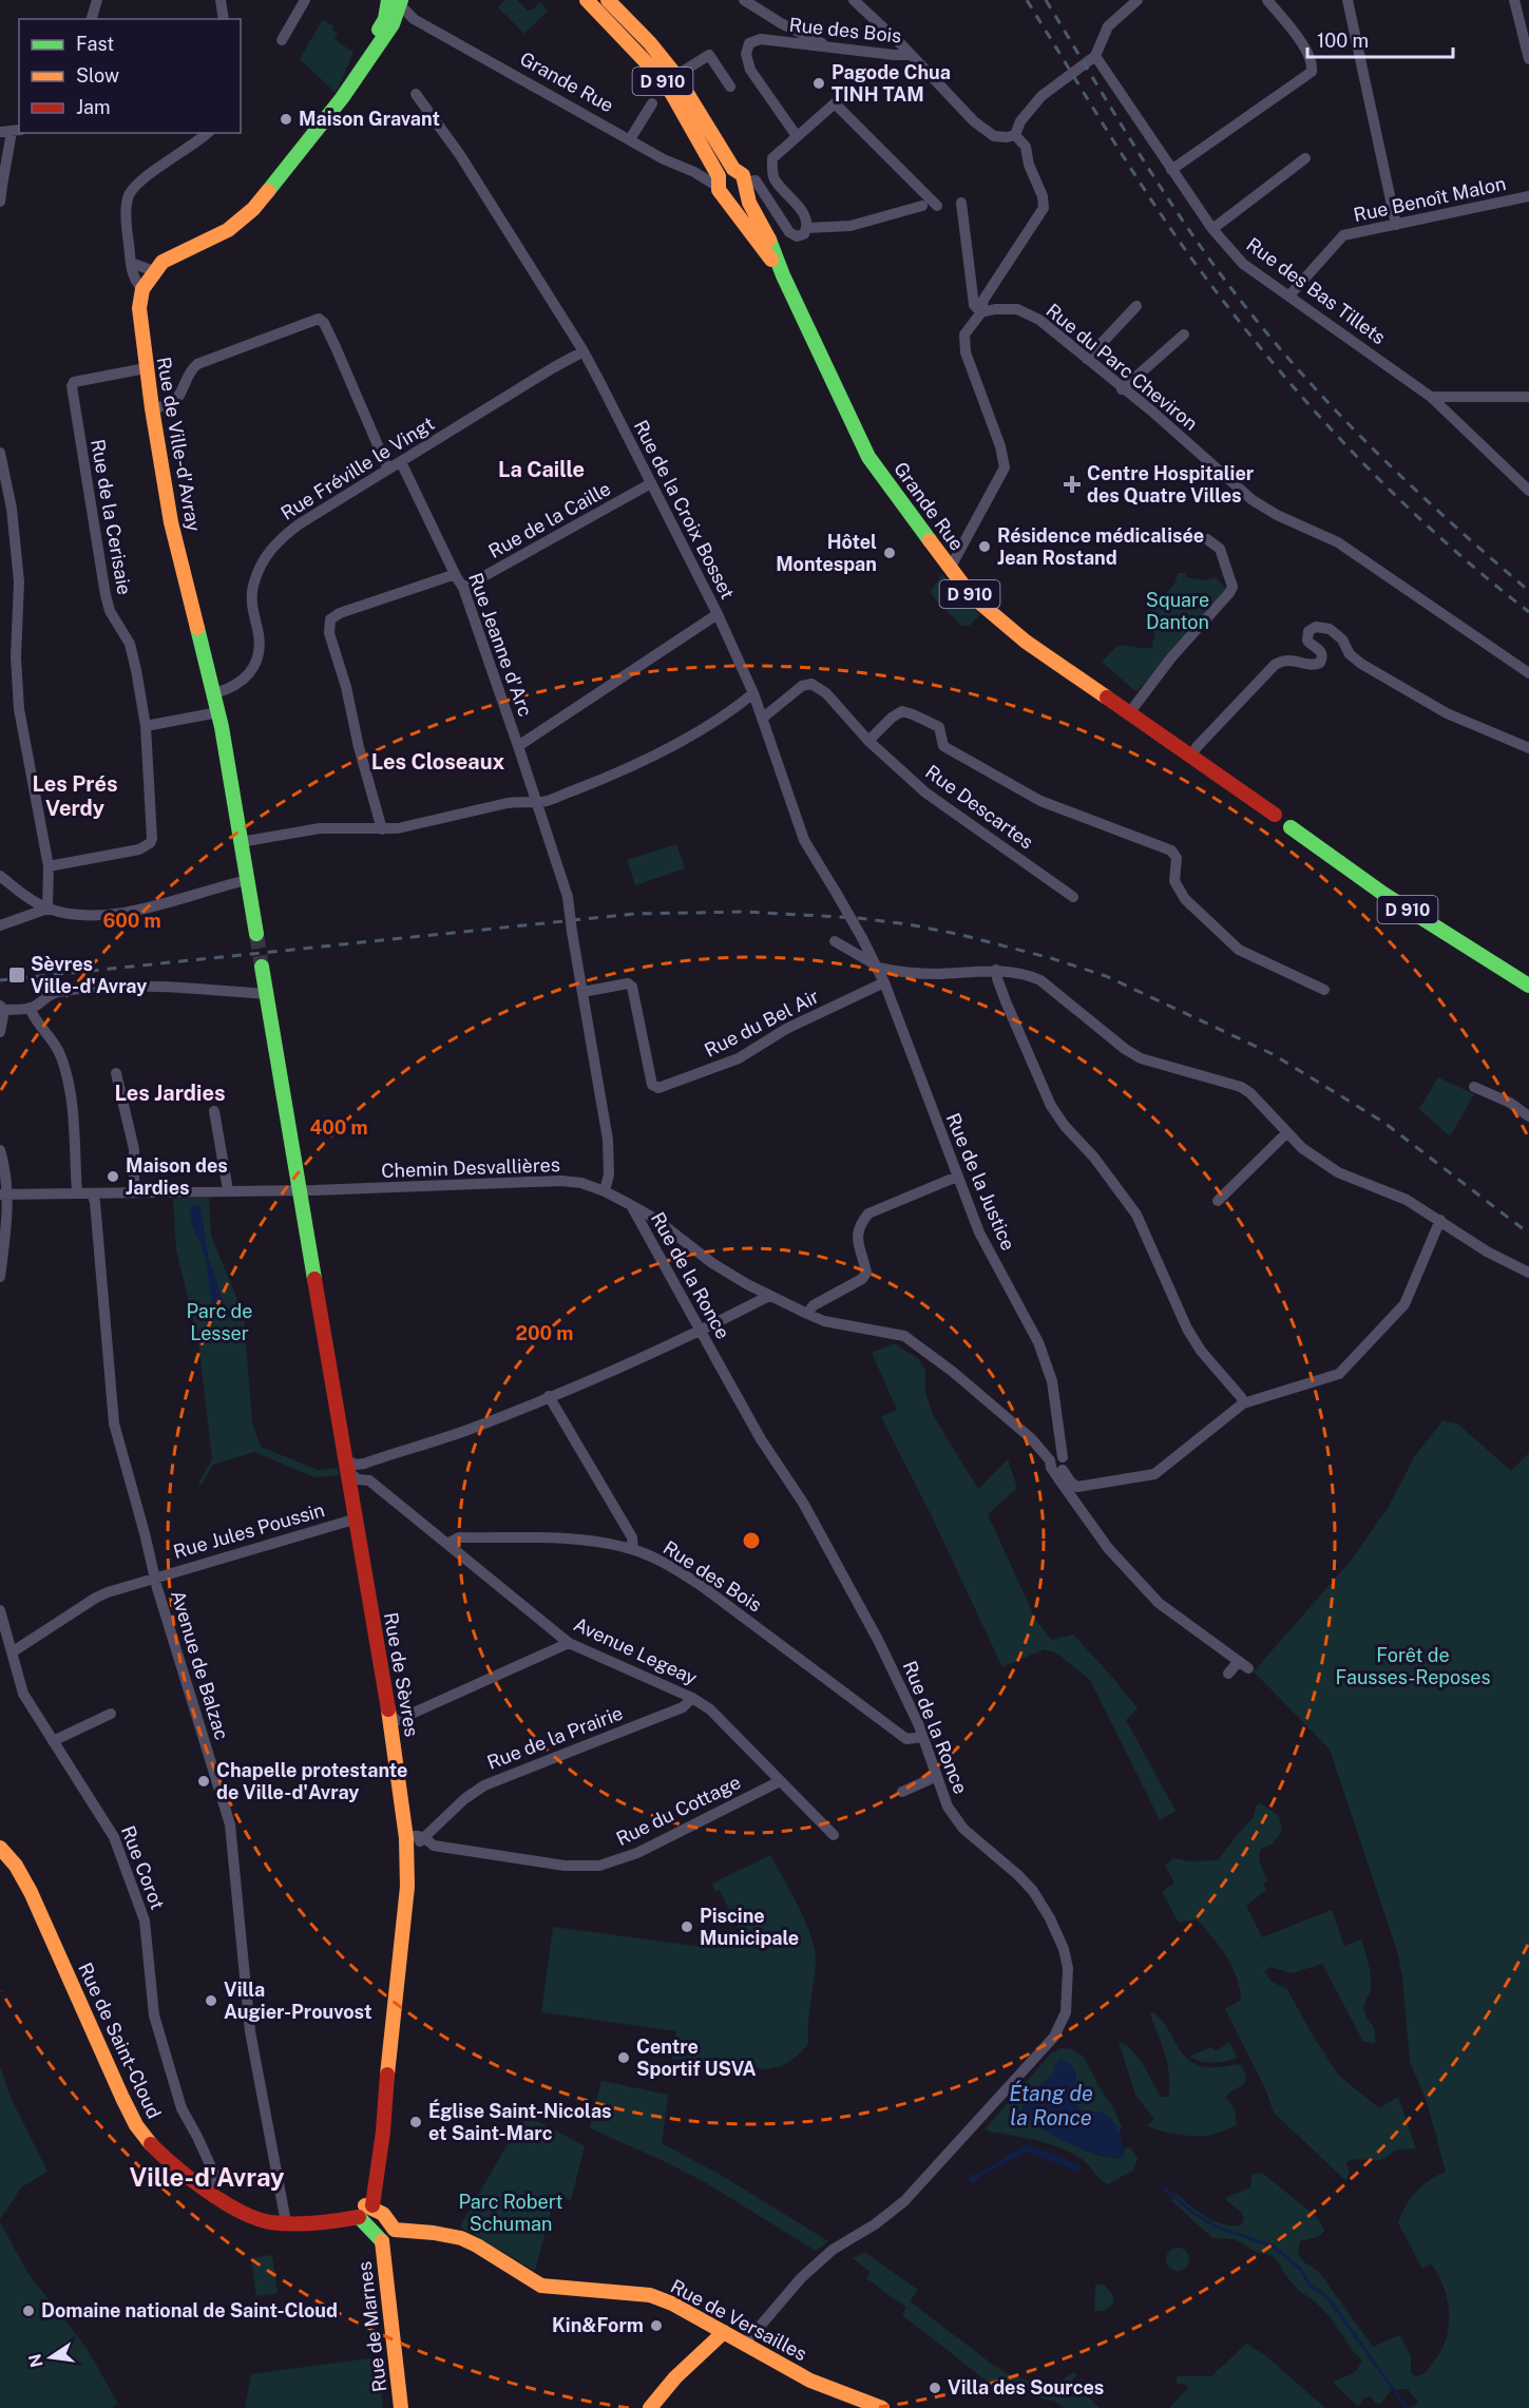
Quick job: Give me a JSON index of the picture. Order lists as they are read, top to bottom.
{
  "streets": {
    "main road": [
      "D 910",
      "Grande Rue",
      "Rue de Ville-d'Avray",
      "Rue de Sèvres",
      "Rue de Saint-Cloud",
      "Rue de Versailles",
      "Rue de Marnes"
    ],
    "street": [
      "Rue des Bois",
      "Rue Benoît Malon",
      "Rue des Bas Tillets",
      "Rue du Parc Cheviron",
      "Rue Fréville le Vingt",
      "Rue de la Croix Bosset",
      "Rue de la Cerisaie",
      "Rue de la Caille",
      "Rue Jeanne d'Arc",
      "Rue Descartes",
      "Rue du Bel Air",
      "Chemin Desvallières",
      "Rue de la Justice",
      "Rue de la Ronce",
      "Rue Jules Poussin",
      "Avenue Legeay",
      "Avenue de Balzac",
      "Rue de la Prairie",
      "Rue du Cottage",
      "Rue Corot"
    ]
  },
  "crossings": [
    ["Rue des Bois", "Rue de la Ronce"],
    ["Rue des Bois", "Avenue Legeay"],
    ["D 910", "Grande Rue"],
    ["Grande Rue", "Rue de Ville-d'Avray"],
    ["Rue Benoît Malon", "Rue des Bas Tillets"],
    ["Rue de Ville-d'Avray", "Rue Fréville le Vingt"],
    ["Rue de Ville-d'Avray", "Rue de la Cerisaie"],
    ["Rue Fréville le Vingt", "Rue de la Croix Bosset"],
    ["Rue Fréville le Vingt", "Rue Jeanne d'Arc"],
    ["Rue de la Croix Bosset", "Rue de la Caille"],
    ["Rue de la Croix Bosset", "Rue Descartes"],
    ["Rue de la Croix Bosset", "Rue de la Justice"],
    ["Rue de la Caille", "Rue Jeanne d'Arc"],
    ["Rue Jeanne d'Arc", "Rue du Bel Air"],
    ["Rue Jeanne d'Arc", "Chemin Desvallières"],
    ["Rue du Bel Air", "Rue de la Justice"],
    ["Chemin Desvallières", "Rue de la Justice"],
    ["Chemin Desvallières", "Rue de la Ronce"],
    ["Chemin Desvallières", "Avenue de Balzac"],
    ["Chemin Desvallières", "Rue de Sèvres"],
    ["Rue de la Ronce", "Rue de Versailles"],
    ["Rue Jules Poussin", "Avenue de Balzac"],
    ["Rue Jules Poussin", "Rue de Sèvres"],
    ["Rue Jules Poussin", "Rue Corot"],
    ["Avenue Legeay", "Rue de Sèvres"],
    ["Avenue Legeay", "Rue de la Prairie"],
    ["Avenue Legeay", "Rue du Cottage"],
    ["Avenue de Balzac", "Rue de Saint-Cloud"],
    ["Rue de Sèvres", "Rue du Cottage"],
    ["Rue de la Prairie", "Rue du Cottage"],
    ["Rue Corot", "Rue de Saint-Cloud"]
  ],
  "districts": [
    "La Caille",
    "Les Closeaux",
    "Les Prés Verdy",
    "Les Jardies",
    "Ville-d'Avray"
  ],
  "water": ["Étang de la Ronce"],
  "parks": [
    "Square Danton",
    "Parc de Lesser",
    "Forêt de Fausses-Reposes",
    "Parc Robert Schuman"
  ],
  "places": {
    "other": [
      "Pagode Chua TINH TAM",
      "Maison Gravant",
      "Résidence médicalisée Jean Rostand",
      "Hôtel Montespan",
      "Maison des Jardies",
      "Chapelle protestante de Ville-d'Avray",
      "Piscine Municipale",
      "Villa Augier-Prouvost",
      "Centre Sportif USVA",
      "Église Saint-Nicolas et Saint-Marc",
      "Domaine national de Saint-Cloud",
      "Kin&Form",
      "Villa des Sources"
    ],
    "health": ["Centre Hospitalier des Quatre Villes"],
    "transit": ["Sèvres Ville-d'Avray"]
  },
  "legend": ["Fast", "Slow", "Jam"],
  "scale_bar": "100 m",
  "north": "left",
  "rings": ["600 m", "400 m", "200 m"]
}
